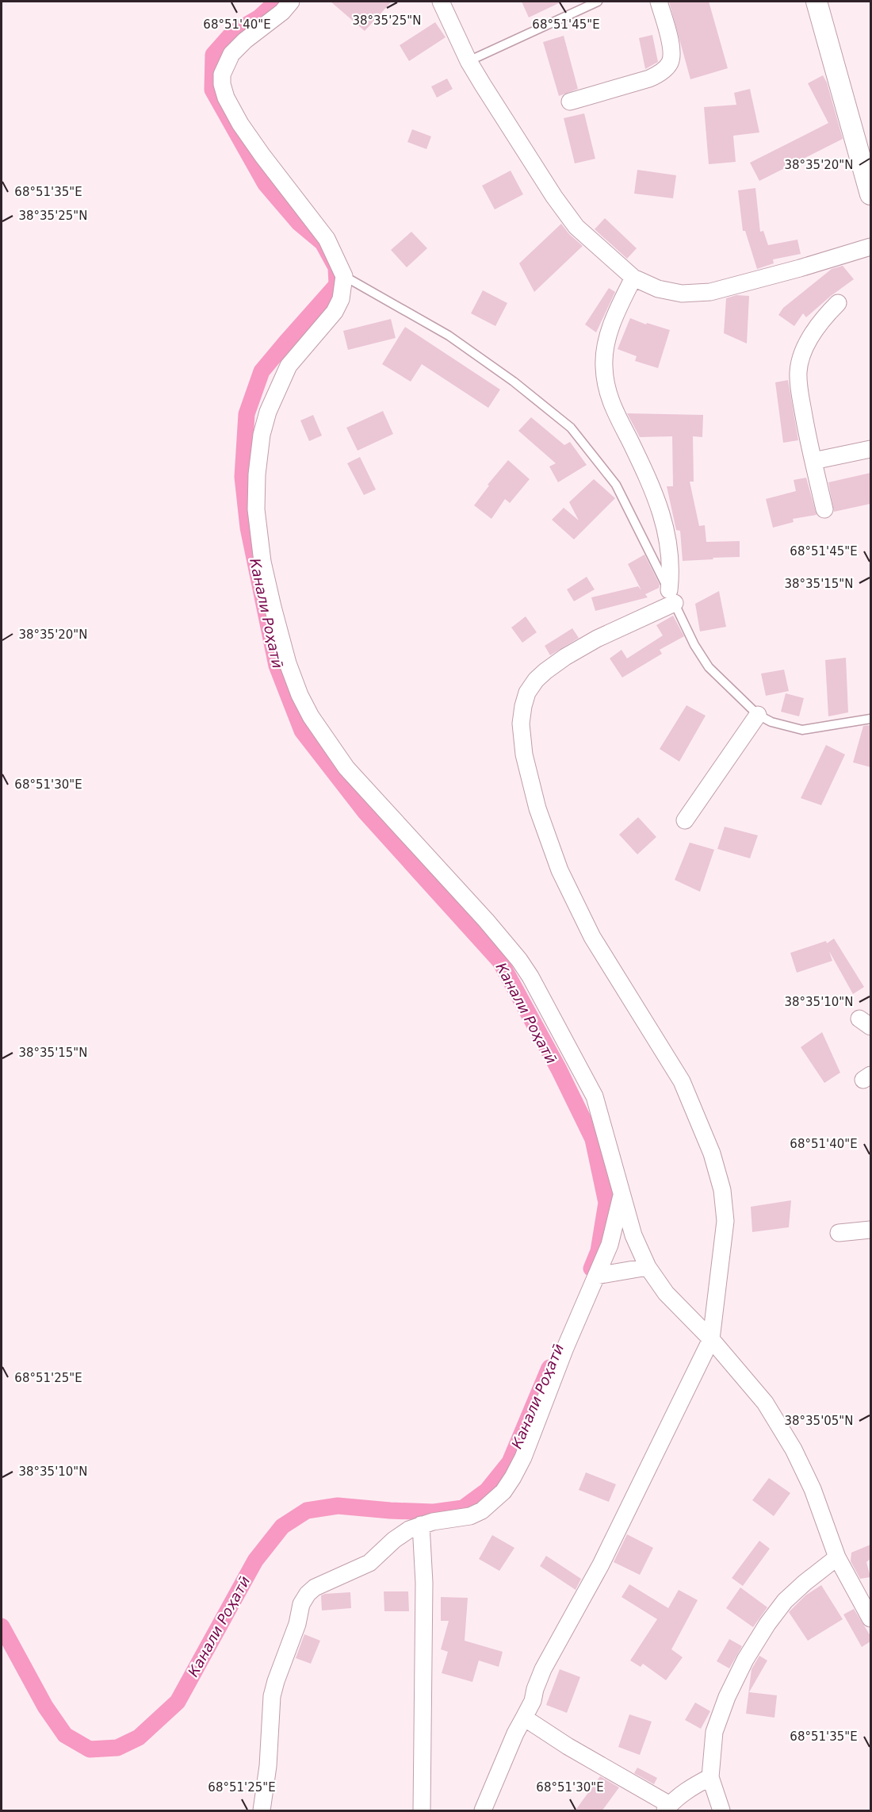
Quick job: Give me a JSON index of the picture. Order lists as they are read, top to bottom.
{
  "water": ["Канали Роҳатӣ"],
  "coordinates": [
    "38°35'25\"N",
    "68°51'40\"E",
    "68°51'45\"E",
    "38°35'20\"N",
    "68°51'35\"E",
    "38°35'15\"N",
    "68°51'30\"E",
    "38°35'10\"N",
    "68°51'25\"E",
    "38°35'05\"N"
  ]
}
